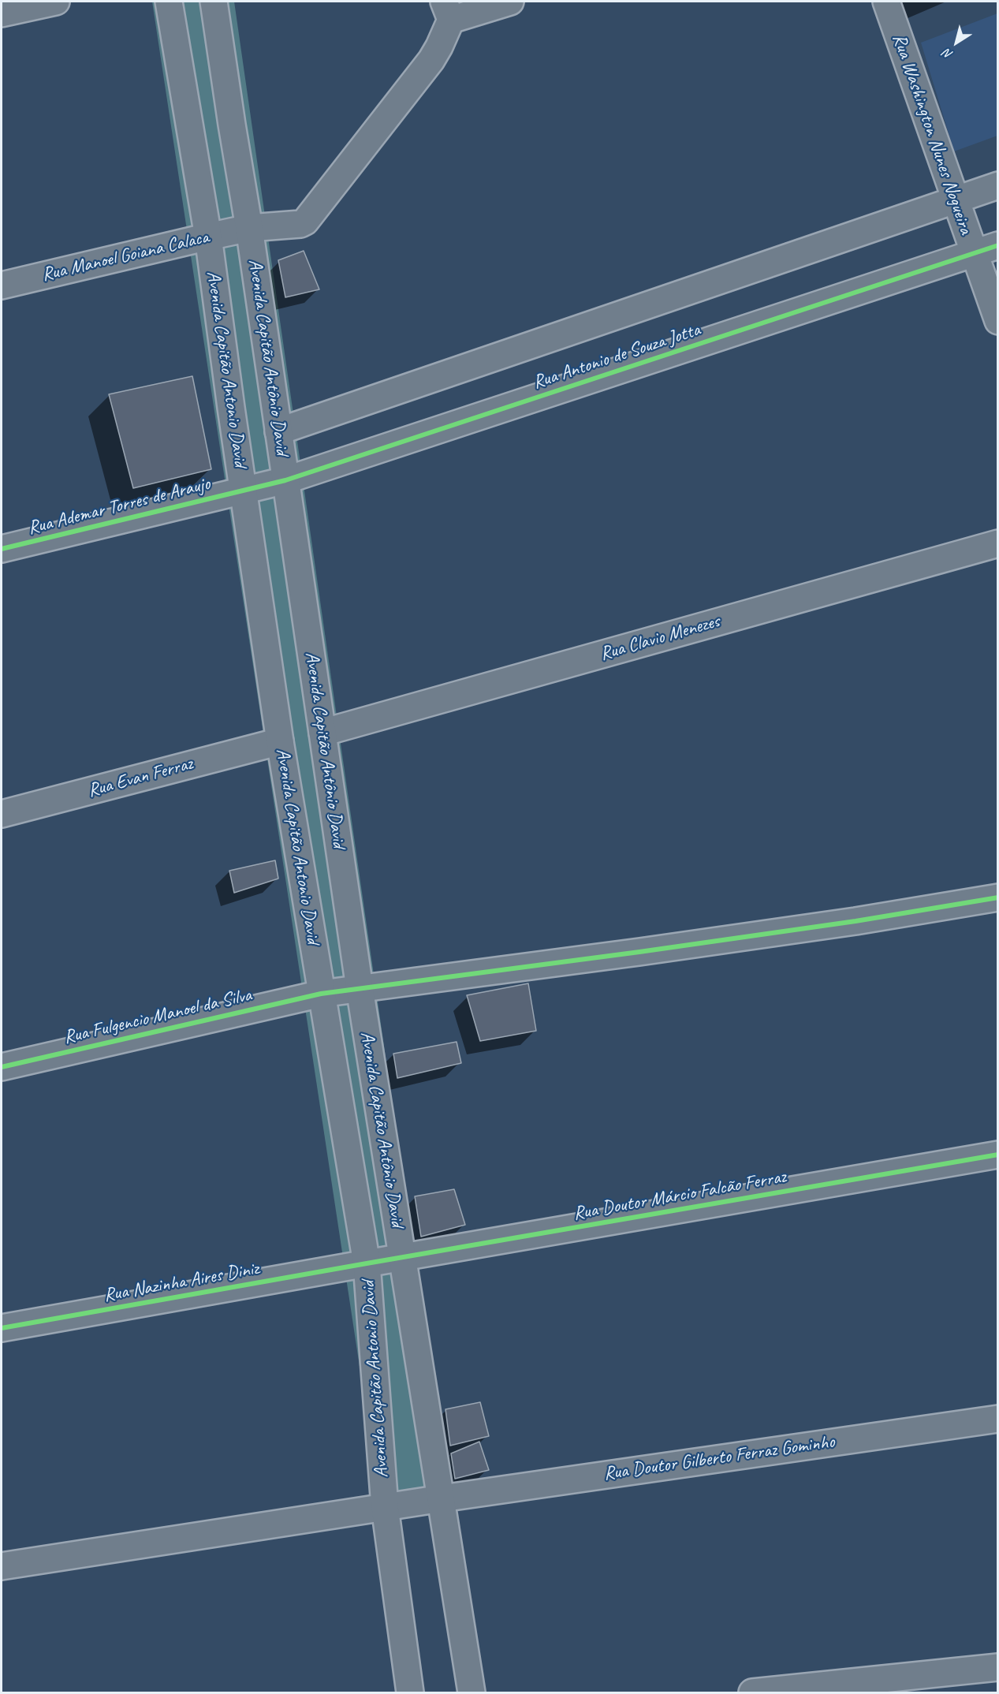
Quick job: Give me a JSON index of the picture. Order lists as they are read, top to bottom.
{
  "streets": {
    "street": [
      "Rua Washington Nunes Nogueira",
      "Rua Manoel Goiana Calaca",
      "Rua Antonio de Souza Jotta",
      "Avenida Capitão Antônio David",
      "Avenida Capitão Antonio David",
      "Rua Ademar Torres de Araujo",
      "Rua Clavio Menezes",
      "Rua Evan Ferraz",
      "Rua Fulgencio Manoel da Silva",
      "Rua Doutor Márcio Falcão Ferraz",
      "Rua Nazinha Aires Diniz",
      "Rua Doutor Gilberto Ferraz Gominho"
    ]
  },
  "crossings": [
    ["Rua Washington Nunes Nogueira", "Rua Antonio de Souza Jotta"],
    ["Rua Manoel Goiana Calaca", "Avenida Capitão Antônio David"],
    ["Rua Manoel Goiana Calaca", "Avenida Capitão Antonio David"],
    ["Rua Antonio de Souza Jotta", "Avenida Capitão Antônio David"],
    ["Rua Antonio de Souza Jotta", "Avenida Capitão Antonio David"],
    ["Rua Antonio de Souza Jotta", "Rua Ademar Torres de Araujo"],
    ["Avenida Capitão Antônio David", "Rua Clavio Menezes"],
    ["Avenida Capitão Antônio David", "Rua Fulgencio Manoel da Silva"],
    ["Avenida Capitão Antônio David", "Rua Doutor Márcio Falcão Ferraz"],
    ["Avenida Capitão Antônio David", "Rua Doutor Gilberto Ferraz Gominho"],
    ["Avenida Capitão Antonio David", "Rua Ademar Torres de Araujo"],
    ["Avenida Capitão Antonio David", "Rua Evan Ferraz"],
    ["Avenida Capitão Antonio David", "Rua Fulgencio Manoel da Silva"],
    ["Avenida Capitão Antonio David", "Rua Doutor Márcio Falcão Ferraz"],
    ["Avenida Capitão Antonio David", "Rua Nazinha Aires Diniz"],
    ["Avenida Capitão Antonio David", "Rua Doutor Gilberto Ferraz Gominho"],
    ["Rua Doutor Márcio Falcão Ferraz", "Rua Nazinha Aires Diniz"]
  ],
  "north": "bottom left"
}
